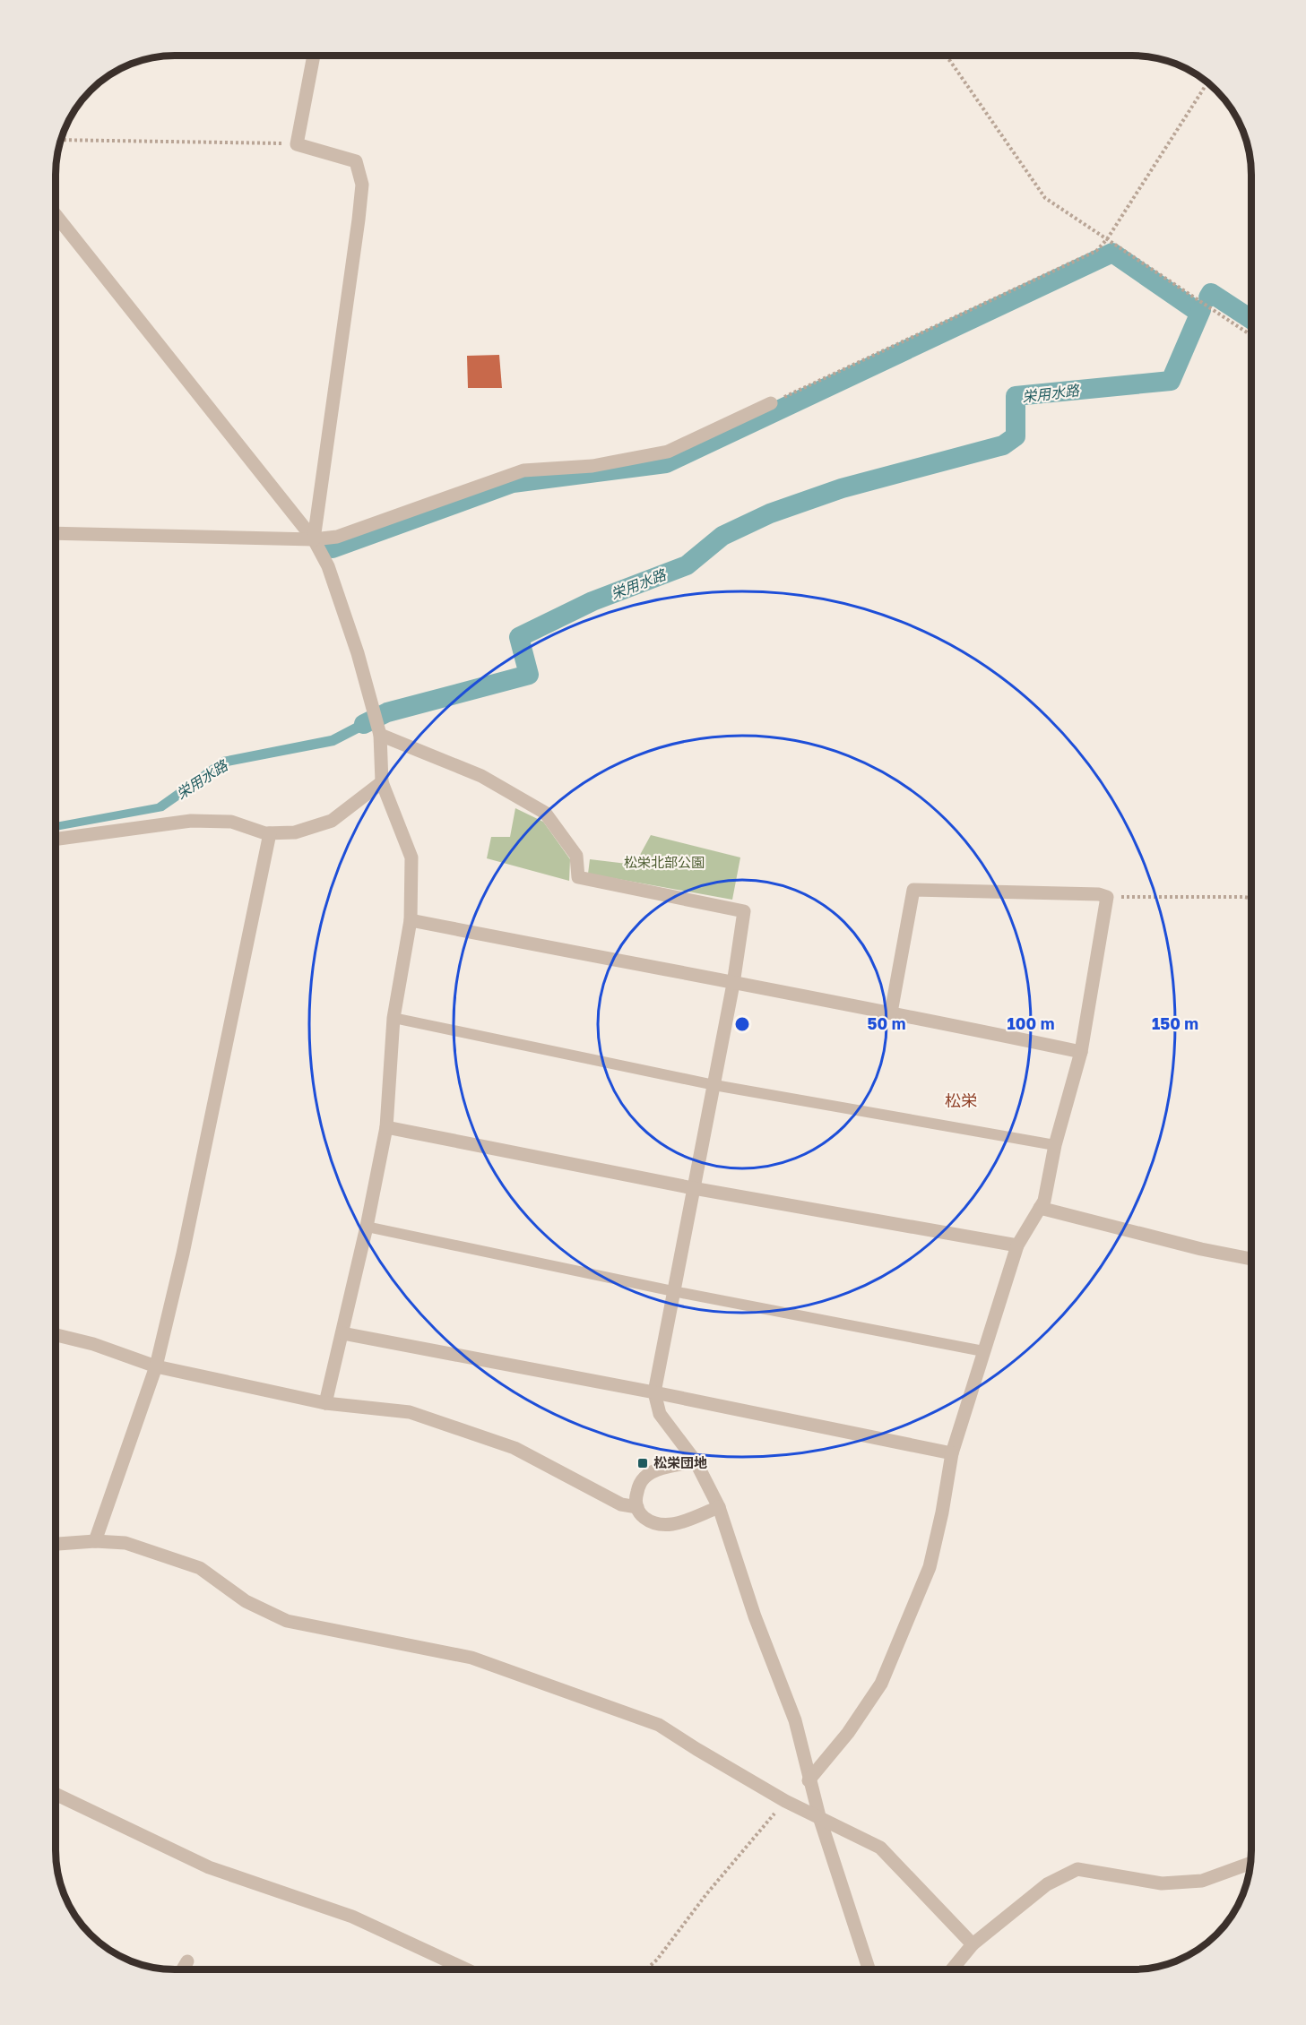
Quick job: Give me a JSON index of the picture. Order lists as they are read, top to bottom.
{
  "districts": ["松栄"],
  "water": ["栄用水路"],
  "parks": ["松栄北部公園"],
  "places": {
    "transit": ["松栄団地"]
  },
  "rings": ["50 m", "100 m", "150 m"]
}
